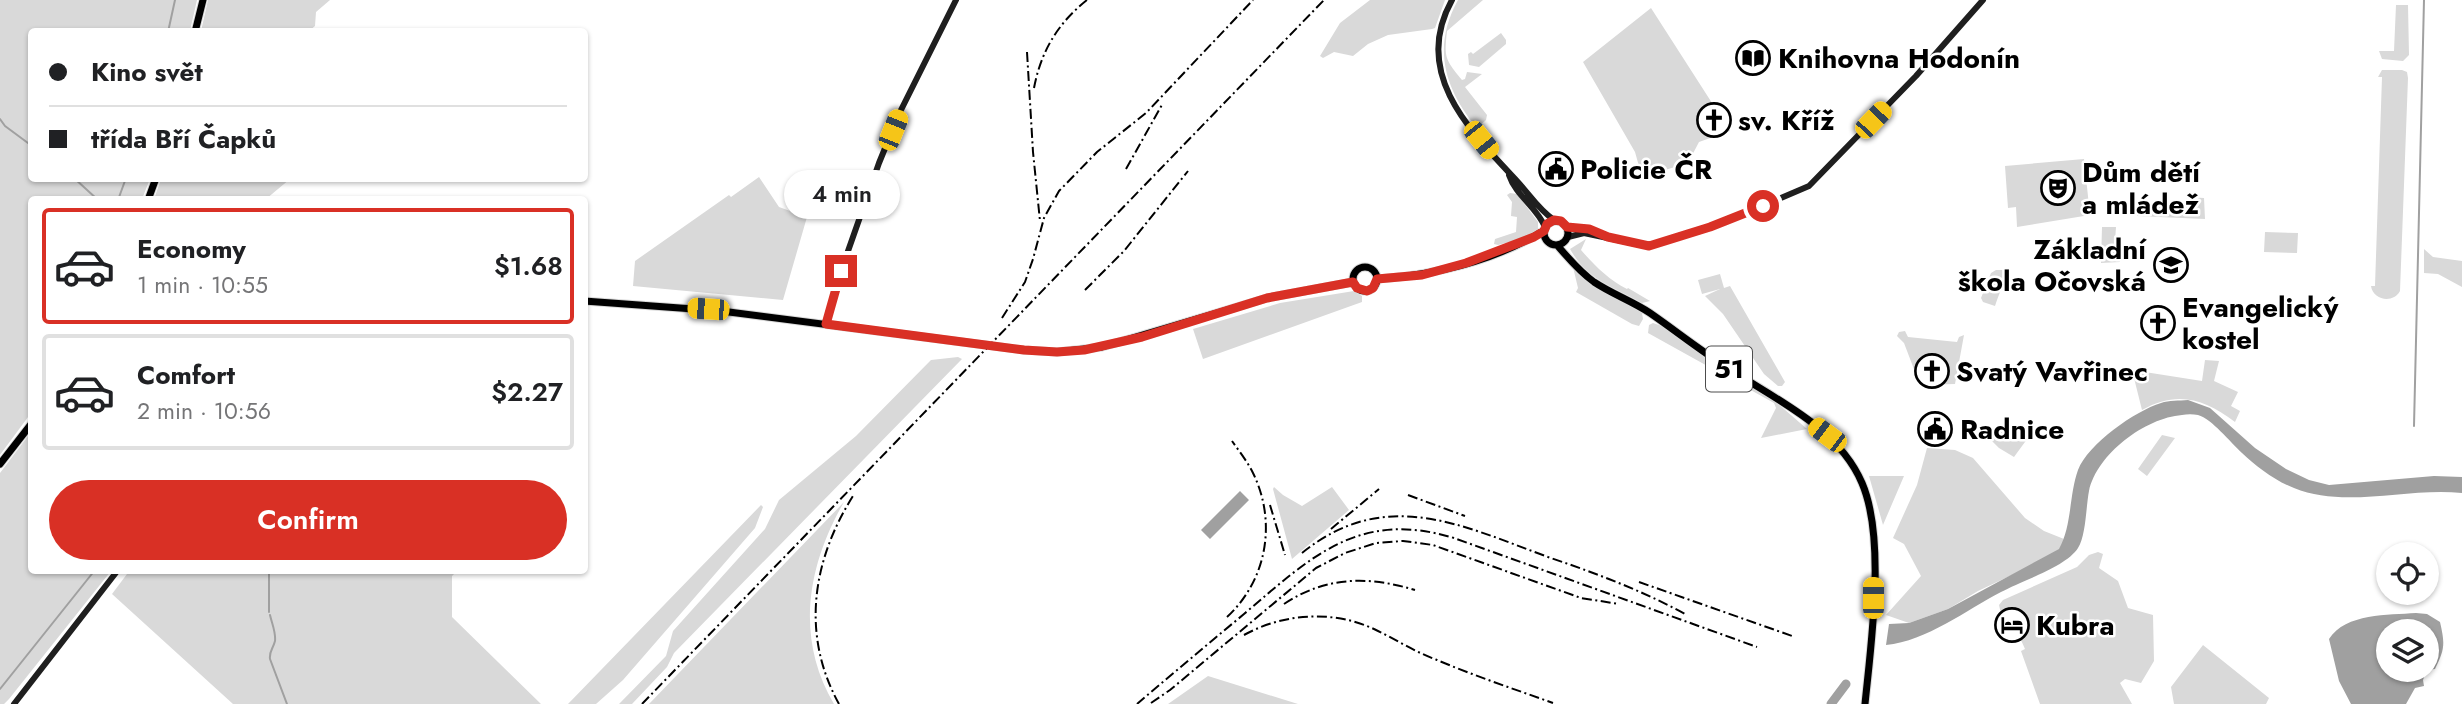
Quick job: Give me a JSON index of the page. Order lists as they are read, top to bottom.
{
  "streets": {
    "main road": ["51"]
  },
  "places": {
    "library": ["Knihovna Hodonín"],
    "church": ["sv. Kříž", "Evangelický kostel", "Svatý Vavřinec"],
    "public building": ["Policie ČR", "Radnice"],
    "theatre": ["Dům dětí a mládež"],
    "school or university": ["Základní škola Očovská"],
    "hotel": ["Kubra"]
  },
  "page": {
    "banner": ["Kino svět", "třída Bří Čapků"],
    "bubble": "4 min",
    "list": [
      {
        "name": "Economy",
        "note": "1 min · 10:55",
        "value": "$1.68"
      },
      {
        "name": "Comfort",
        "note": "2 min · 10:56",
        "value": "$2.27"
      }
    ],
    "buttons": "Confirm"
  }
}
